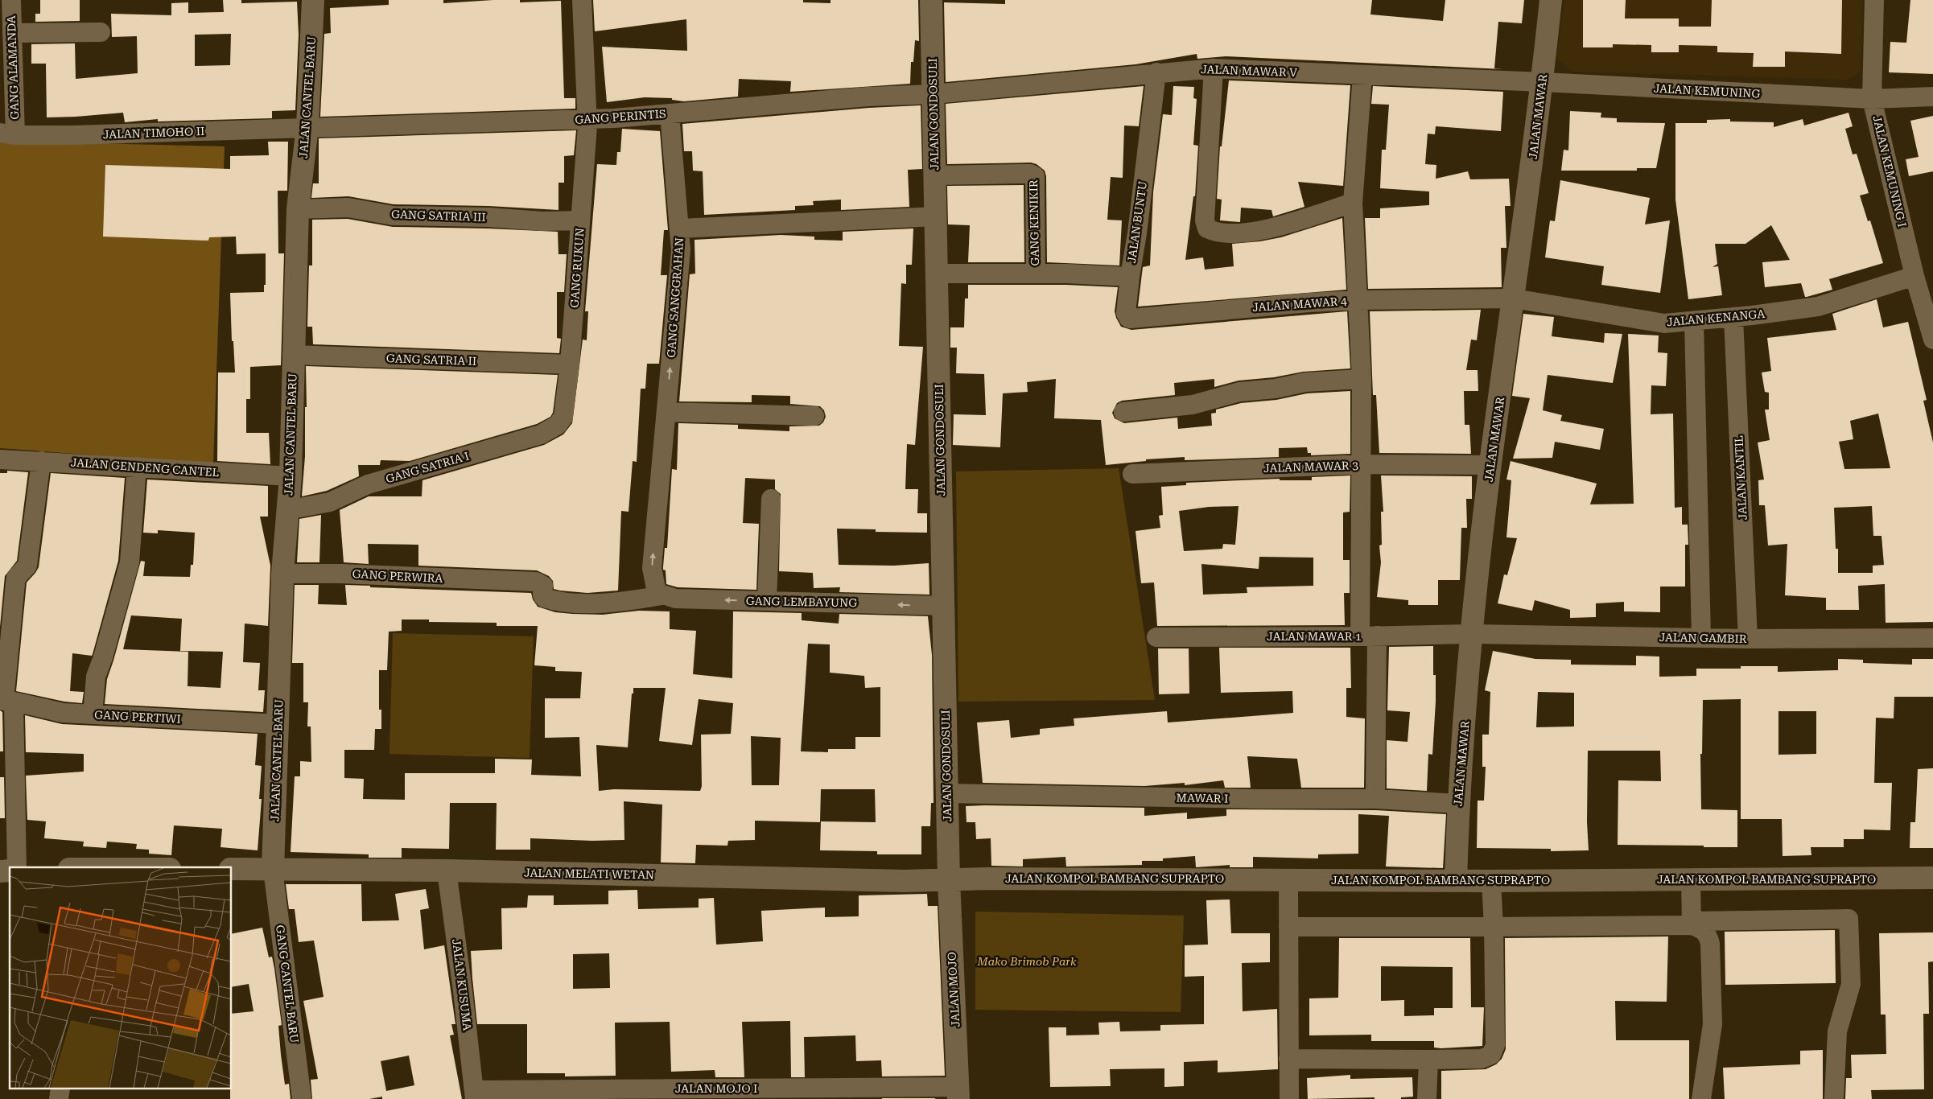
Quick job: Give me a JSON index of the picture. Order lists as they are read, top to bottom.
{
  "streets": {
    "street": [
      "GANG ALAMANDA",
      "JALAN MAWAR V",
      "JALAN KEMUNING",
      "JALAN CANTEL BARU",
      "JALAN GONDOSULI",
      "GANG PERINTIS",
      "JALAN MAWAR",
      "JALAN TIMOHO II",
      "JALAN KEMUNING I",
      "GANG SATRIA III",
      "JALAN BUNTU",
      "GANG KENIKIR",
      "GANG RUKUN",
      "GANG SANGGRAHAN",
      "JALAN MAWAR 4",
      "JALAN KENANGA",
      "GANG SATRIA II",
      "JALAN MAWAR 3",
      "JALAN GENDENG CANTEL",
      "GANG SATRIA I",
      "JALAN KANTIL",
      "GANG PERWIRA",
      "GANG LEMBAYUNG",
      "JALAN MAWAR 1",
      "JALAN GAMBIR",
      "GANG PERTIWI",
      "MAWAR I",
      "JALAN MELATI WETAN",
      "JALAN KOMPOL BAMBANG SUPRAPTO",
      "GANG CANTEL BARU",
      "JALAN KUSUMA",
      "JALAN MOJO",
      "JALAN MOJO I"
    ]
  },
  "crossings": [
    ["GANG ALAMANDA", "JALAN TIMOHO II"],
    ["JALAN MAWAR V", "JALAN KEMUNING"],
    ["JALAN MAWAR V", "JALAN GONDOSULI"],
    ["JALAN MAWAR V", "GANG PERINTIS"],
    ["JALAN MAWAR V", "JALAN MAWAR"],
    ["JALAN MAWAR V", "JALAN BUNTU"],
    ["JALAN KEMUNING", "JALAN MAWAR"],
    ["JALAN KEMUNING", "JALAN KEMUNING I"],
    ["JALAN CANTEL BARU", "GANG PERINTIS"],
    ["JALAN CANTEL BARU", "JALAN TIMOHO II"],
    ["JALAN CANTEL BARU", "GANG SATRIA III"],
    ["JALAN CANTEL BARU", "GANG SATRIA II"],
    ["JALAN CANTEL BARU", "JALAN GENDENG CANTEL"],
    ["JALAN CANTEL BARU", "GANG SATRIA I"],
    ["JALAN CANTEL BARU", "GANG PERWIRA"],
    ["JALAN CANTEL BARU", "GANG PERTIWI"],
    ["JALAN CANTEL BARU", "JALAN MELATI WETAN"],
    ["JALAN CANTEL BARU", "GANG CANTEL BARU"],
    ["JALAN GONDOSULI", "GANG PERINTIS"],
    ["JALAN GONDOSULI", "JALAN BUNTU"],
    ["JALAN GONDOSULI", "GANG KENIKIR"],
    ["JALAN GONDOSULI", "GANG SANGGRAHAN"],
    ["JALAN GONDOSULI", "GANG LEMBAYUNG"],
    ["JALAN GONDOSULI", "MAWAR I"],
    ["JALAN GONDOSULI", "JALAN MELATI WETAN"],
    ["JALAN GONDOSULI", "JALAN KOMPOL BAMBANG SUPRAPTO"],
    ["JALAN GONDOSULI", "JALAN MOJO"],
    ["GANG PERINTIS", "JALAN TIMOHO II"],
    ["GANG PERINTIS", "GANG RUKUN"],
    ["JALAN MAWAR", "JALAN MAWAR 4"],
    ["JALAN MAWAR", "JALAN KENANGA"],
    ["JALAN MAWAR", "JALAN MAWAR 3"],
    ["JALAN MAWAR", "JALAN MAWAR 1"],
    ["JALAN MAWAR", "JALAN GAMBIR"],
    ["JALAN MAWAR", "MAWAR I"],
    ["JALAN MAWAR", "JALAN KOMPOL BAMBANG SUPRAPTO"],
    ["JALAN KEMUNING I", "JALAN KENANGA"],
    ["GANG SATRIA III", "GANG RUKUN"],
    ["JALAN BUNTU", "GANG KENIKIR"],
    ["JALAN BUNTU", "JALAN MAWAR 4"],
    ["GANG RUKUN", "GANG SATRIA II"],
    ["GANG RUKUN", "GANG SATRIA I"],
    ["GANG SANGGRAHAN", "GANG PERWIRA"],
    ["GANG SANGGRAHAN", "GANG LEMBAYUNG"],
    ["JALAN MAWAR 4", "JALAN KENANGA"],
    ["JALAN KENANGA", "JALAN KANTIL"],
    ["JALAN KANTIL", "JALAN GAMBIR"],
    ["GANG PERWIRA", "GANG LEMBAYUNG"],
    ["JALAN MAWAR 1", "JALAN GAMBIR"],
    ["JALAN MELATI WETAN", "JALAN KOMPOL BAMBANG SUPRAPTO"],
    ["JALAN MELATI WETAN", "GANG CANTEL BARU"],
    ["JALAN MELATI WETAN", "JALAN KUSUMA"],
    ["JALAN MELATI WETAN", "JALAN MOJO"],
    ["JALAN KOMPOL BAMBANG SUPRAPTO", "JALAN MOJO"],
    ["JALAN KUSUMA", "JALAN MOJO I"],
    ["JALAN MOJO", "JALAN MOJO I"]
  ],
  "one_way": ["GANG SANGGRAHAN", "GANG LEMBAYUNG"],
  "parks": ["Mako Brimob Park"]
}
